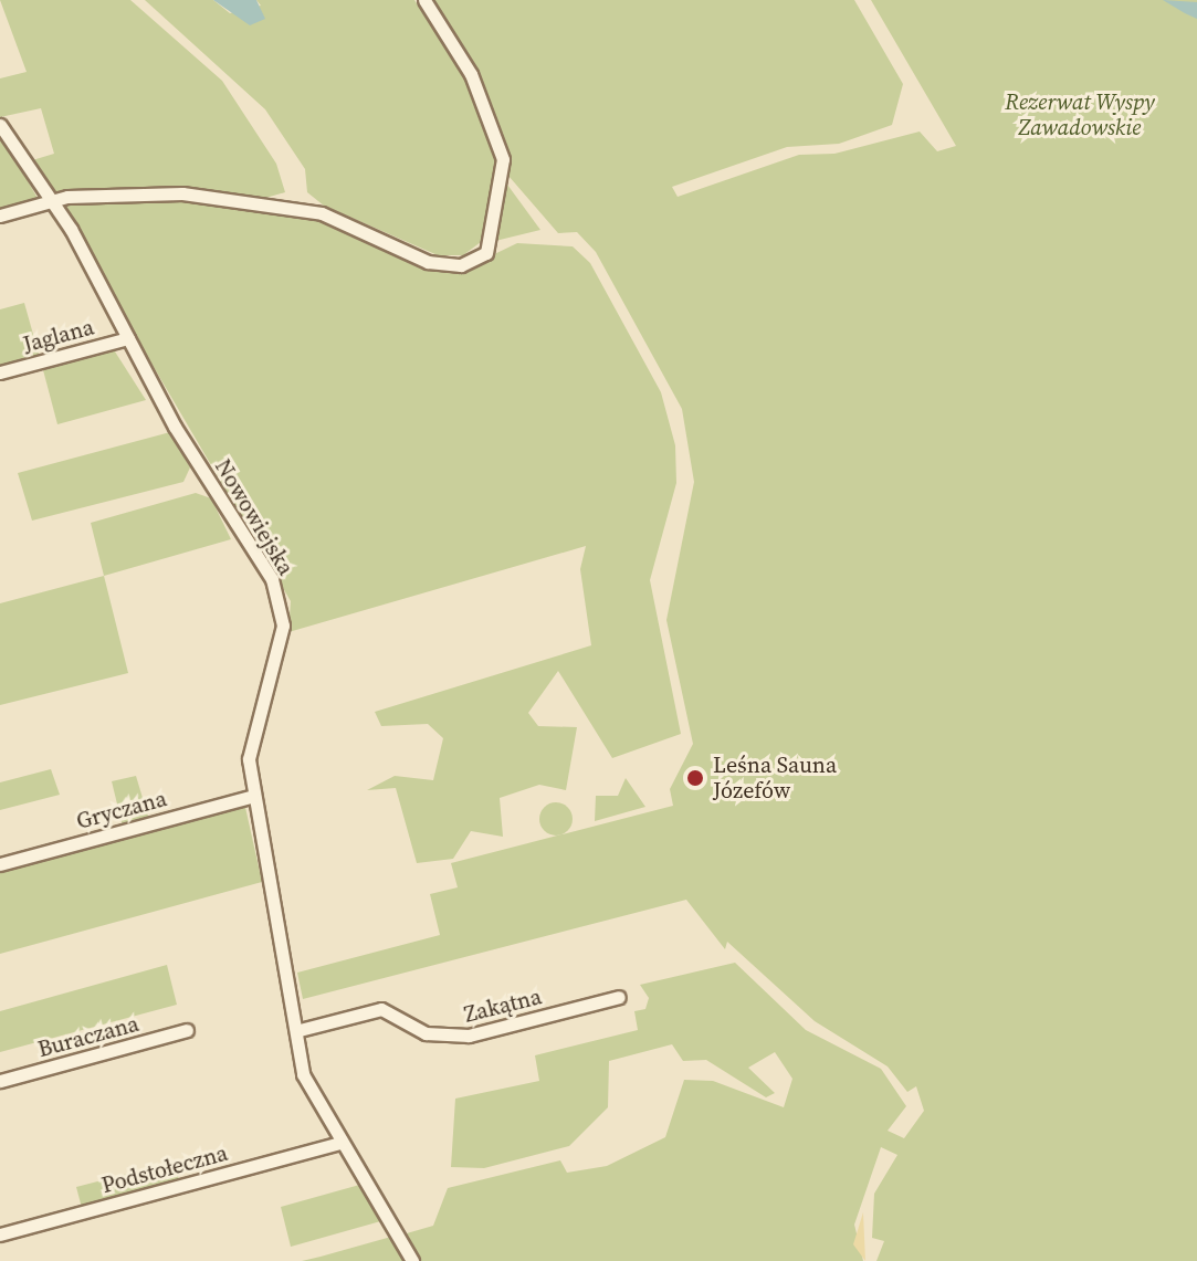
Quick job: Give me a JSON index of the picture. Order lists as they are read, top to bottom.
{
  "streets": {
    "street": [
      "Jaglana",
      "Nowowiejska",
      "Gryczana",
      "Zakątna",
      "Buraczana",
      "Podstołeczna"
    ]
  },
  "crossings": [
    ["Jaglana", "Nowowiejska"],
    ["Nowowiejska", "Gryczana"],
    ["Nowowiejska", "Zakątna"],
    ["Nowowiejska", "Podstołeczna"]
  ],
  "parks": ["Rezerwat Wyspy Zawadowskie"],
  "places": ["Leśna Sauna Józefów"]
}
